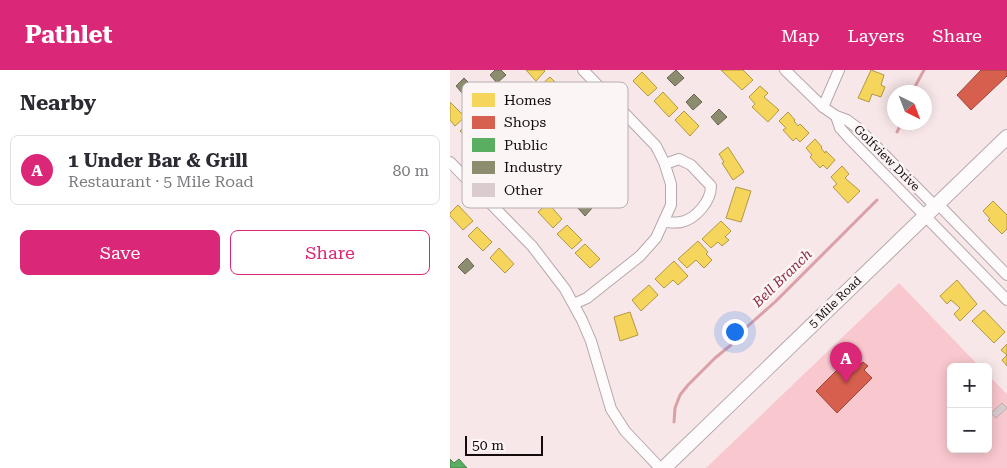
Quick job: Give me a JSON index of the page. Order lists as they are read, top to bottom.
{
  "streets": {
    "main road": ["5 Mile Road"],
    "street": ["Golfview Drive"]
  },
  "crossings": [
    ["Golfview Drive", "5 Mile Road"]
  ],
  "water": ["Bell Branch"],
  "legend": [
    "Homes",
    "Shops",
    "Public",
    "Industry",
    "Other"
  ],
  "scale_bar": "50 m",
  "north": "bottom right",
  "page": {
    "header": "Pathlet",
    "nav": ["Map", "Layers", "Share"],
    "heading": "Nearby",
    "list": [
      {
        "mark": "A",
        "name": "1 Under Bar & Grill",
        "note": "Restaurant · 5 Mile Road",
        "value": "80 m"
      }
    ],
    "buttons": ["Save", "Share"],
    "pins": "A",
    "map_buttons": ["+", "−"],
    "scale": "50 m"
  }
}
